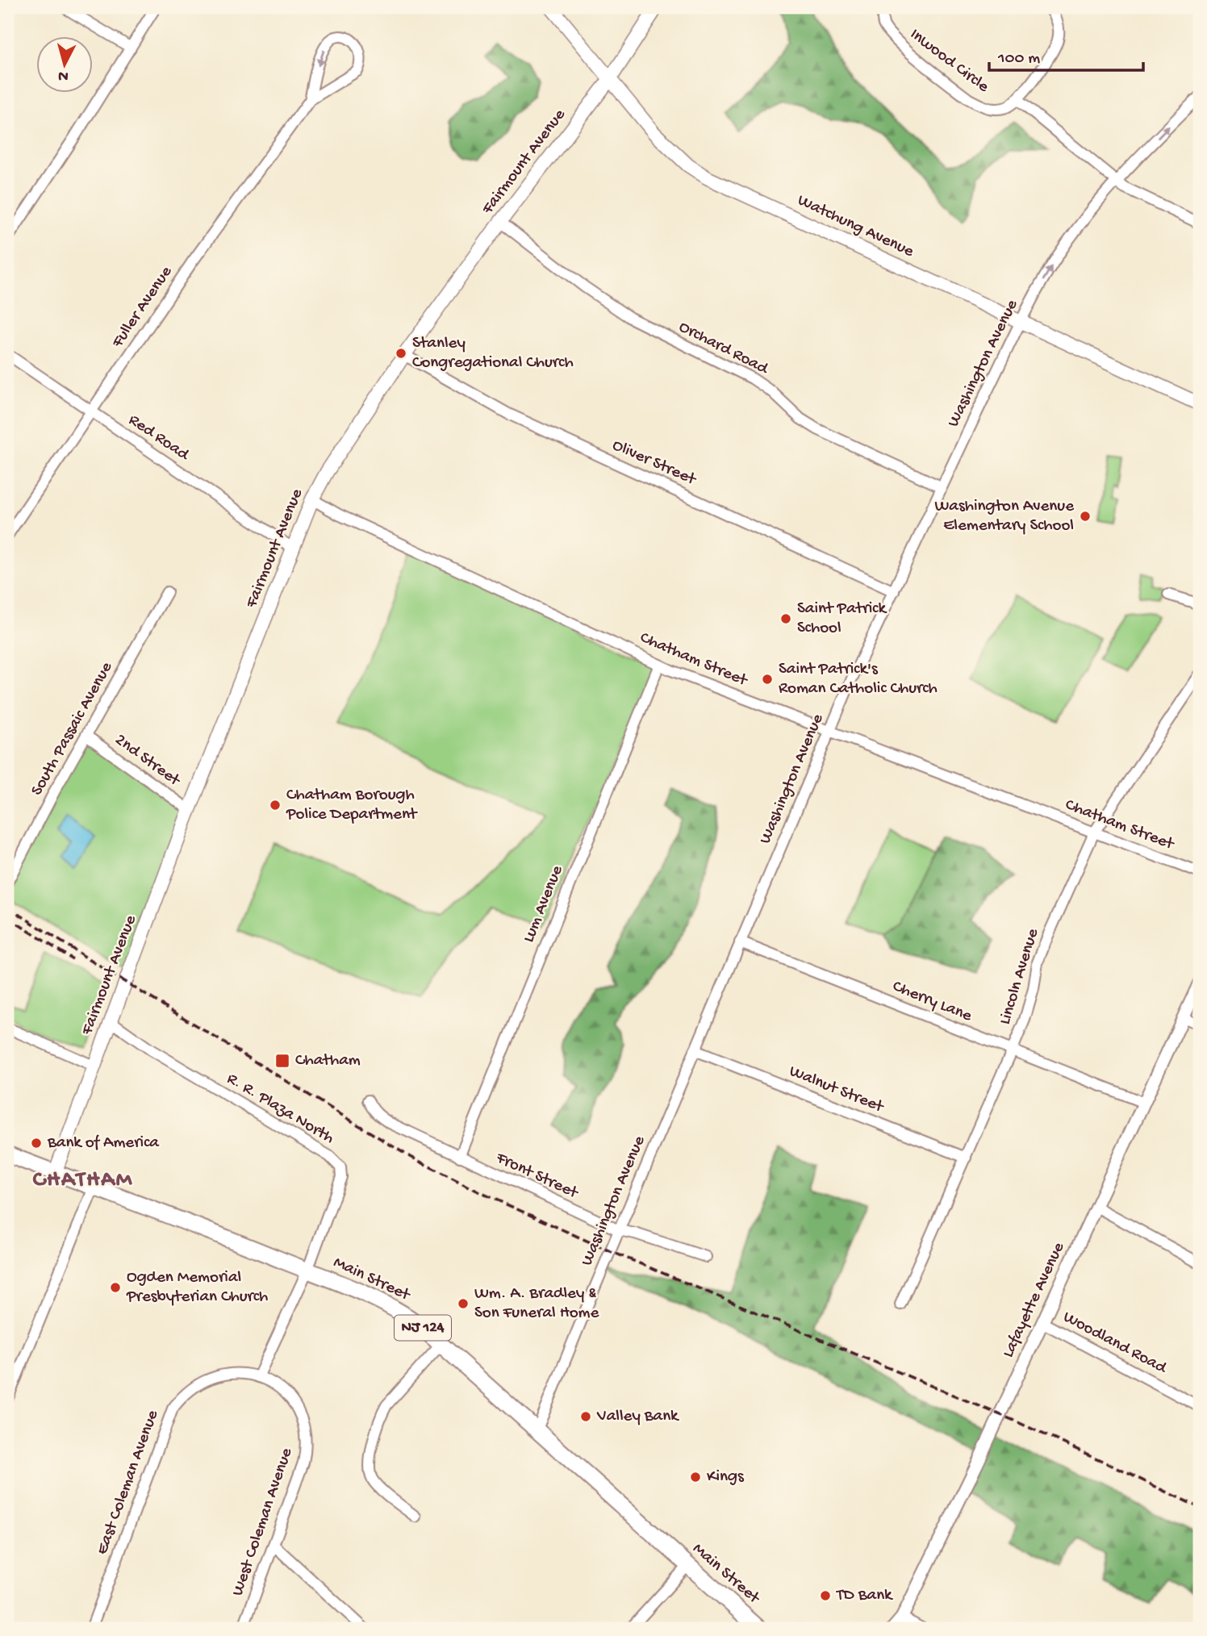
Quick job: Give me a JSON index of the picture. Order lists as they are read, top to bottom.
{
  "streets": {
    "main road": [
      "Fairmount Avenue",
      "Watchung Avenue",
      "Main Street",
      "NJ 124"
    ],
    "street": [
      "Inwood Circle",
      "Fuller Avenue",
      "Orchard Road",
      "Washington Avenue",
      "Red Road",
      "Oliver Street",
      "Chatham Street",
      "South Passaic Avenue",
      "2nd Street",
      "Lum Avenue",
      "Lincoln Avenue",
      "Cherry Lane",
      "Walnut Street",
      "R. R. Plaza North",
      "Front Street",
      "Lafayette Avenue",
      "Woodland Road",
      "East Coleman Avenue",
      "West Coleman Avenue"
    ]
  },
  "crossings": [
    ["Fairmount Avenue", "Watchung Avenue"],
    ["Fairmount Avenue", "Orchard Road"],
    ["Fairmount Avenue", "Red Road"],
    ["Fairmount Avenue", "Oliver Street"],
    ["Fairmount Avenue", "Chatham Street"],
    ["Fairmount Avenue", "2nd Street"],
    ["Fairmount Avenue", "R. R. Plaza North"],
    ["Fairmount Avenue", "Main Street"],
    ["Watchung Avenue", "Washington Avenue"],
    ["Fuller Avenue", "Red Road"],
    ["Orchard Road", "Washington Avenue"],
    ["Washington Avenue", "Oliver Street"],
    ["Washington Avenue", "Chatham Street"],
    ["Washington Avenue", "Cherry Lane"],
    ["Washington Avenue", "Walnut Street"],
    ["Washington Avenue", "Front Street"],
    ["Washington Avenue", "Main Street"],
    ["Chatham Street", "Lum Avenue"],
    ["Chatham Street", "Lincoln Avenue"],
    ["South Passaic Avenue", "2nd Street"],
    ["Lum Avenue", "Front Street"],
    ["Lincoln Avenue", "Cherry Lane"],
    ["Lincoln Avenue", "Walnut Street"],
    ["Cherry Lane", "Lafayette Avenue"],
    ["R. R. Plaza North", "Main Street"],
    ["Lafayette Avenue", "Woodland Road"],
    ["East Coleman Avenue", "West Coleman Avenue"]
  ],
  "districts": ["CHATHAM"],
  "places": {
    "other": [
      "Stanley Congregational Church",
      "Washington Avenue Elementary School",
      "Saint Patrick School",
      "Saint Patrick's Roman Catholic Church",
      "Chatham Borough Police Department",
      "Bank of America",
      "Ogden Memorial Presbyterian Church",
      "Wm. A. Bradley & Son Funeral Home",
      "Valley Bank",
      "Kings",
      "TD Bank"
    ],
    "transit": ["Chatham"]
  },
  "scale_bar": "100 m",
  "north": "bottom"
}
